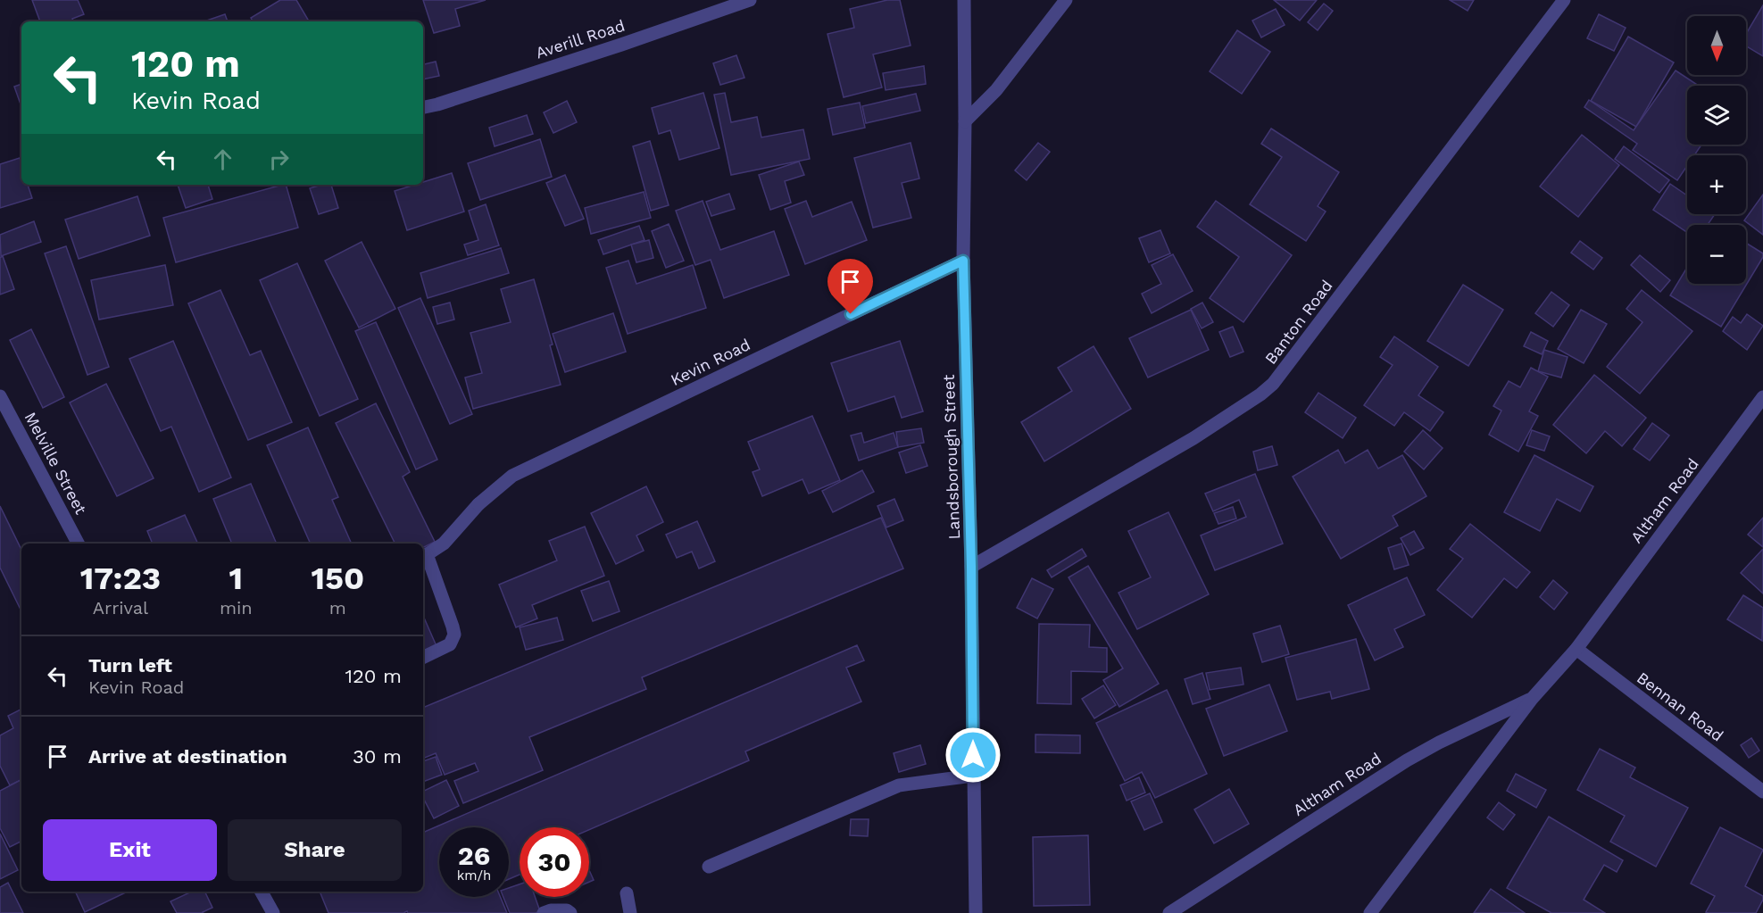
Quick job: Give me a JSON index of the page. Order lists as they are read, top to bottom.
{
  "streets": {
    "street": [
      "Averill Road",
      "Banton Road",
      "Kevin Road",
      "Landsborough Street",
      "Melville Street",
      "Altham Road",
      "Bennan Road"
    ]
  },
  "crossings": [
    ["Banton Road", "Landsborough Street"],
    ["Kevin Road", "Landsborough Street"],
    ["Altham Road", "Bennan Road"]
  ],
  "north": "bottom",
  "page": {
    "map_buttons": ["+", "−"],
    "turn": ["120 m", "Kevin Road"],
    "eta": [
      "17:23",
      "Arrival",
      "1",
      "min",
      "150",
      "m"
    ],
    "list": [
      {
        "name": "Turn left",
        "note": "Kevin Road",
        "value": "120 m"
      },
      {
        "name": "Arrive at destination",
        "value": "30 m"
      }
    ],
    "buttons": ["Exit", "Share"],
    "speed": "26 km/h",
    "limit": "30"
  }
}
